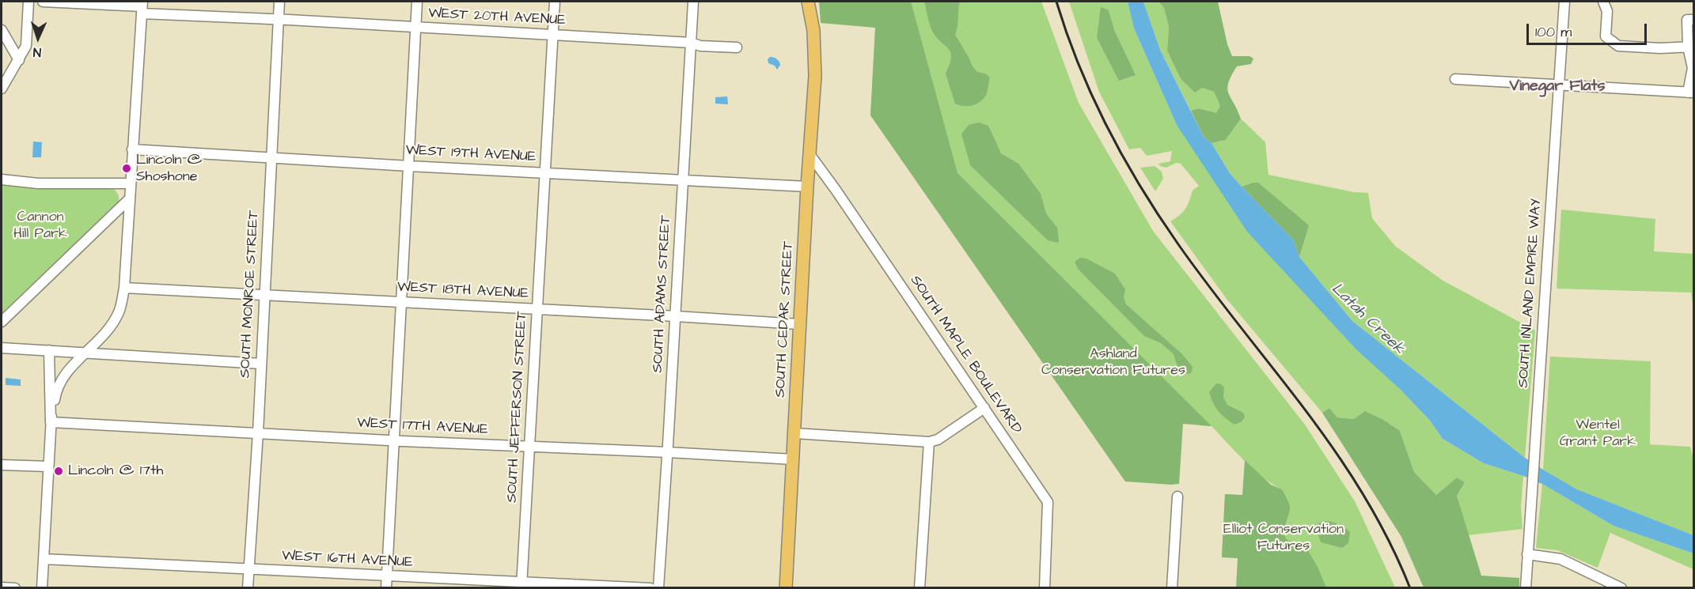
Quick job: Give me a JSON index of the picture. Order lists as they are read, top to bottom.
{
  "streets": {
    "main road": ["SOUTH CEDAR STREET"],
    "street": [
      "WEST 20TH AVENUE",
      "WEST 19TH AVENUE",
      "WEST 18TH AVENUE",
      "SOUTH INLAND EMPIRE WAY",
      "SOUTH MONROE STREET",
      "SOUTH ADAMS STREET",
      "SOUTH MAPLE BOULEVARD",
      "SOUTH JEFFERSON STREET",
      "WEST 17TH AVENUE",
      "WEST 16TH AVENUE"
    ]
  },
  "crossings": [
    ["WEST 20TH AVENUE", "SOUTH MONROE STREET"],
    ["WEST 20TH AVENUE", "SOUTH ADAMS STREET"],
    ["WEST 20TH AVENUE", "SOUTH JEFFERSON STREET"],
    ["WEST 19TH AVENUE", "SOUTH MONROE STREET"],
    ["WEST 19TH AVENUE", "SOUTH ADAMS STREET"],
    ["WEST 19TH AVENUE", "SOUTH CEDAR STREET"],
    ["WEST 19TH AVENUE", "SOUTH JEFFERSON STREET"],
    ["WEST 18TH AVENUE", "SOUTH MONROE STREET"],
    ["WEST 18TH AVENUE", "SOUTH ADAMS STREET"],
    ["WEST 18TH AVENUE", "SOUTH CEDAR STREET"],
    ["WEST 18TH AVENUE", "SOUTH JEFFERSON STREET"],
    ["SOUTH MONROE STREET", "WEST 17TH AVENUE"],
    ["SOUTH MONROE STREET", "WEST 16TH AVENUE"],
    ["SOUTH ADAMS STREET", "WEST 17TH AVENUE"],
    ["SOUTH CEDAR STREET", "SOUTH MAPLE BOULEVARD"],
    ["SOUTH CEDAR STREET", "WEST 17TH AVENUE"],
    ["SOUTH JEFFERSON STREET", "WEST 17TH AVENUE"],
    ["SOUTH JEFFERSON STREET", "WEST 16TH AVENUE"]
  ],
  "districts": ["Vinegar Flats"],
  "water": ["Latah Creek"],
  "parks": [
    "Cannon Hill Park",
    "Ashland Conservation Futures",
    "Wentel Grant Park",
    "Elliot Conservation Futures"
  ],
  "places": ["Lincoln @ Shoshone", "Lincoln @ 17th"],
  "scale_bar": "100 m",
  "north": "bottom"
}
